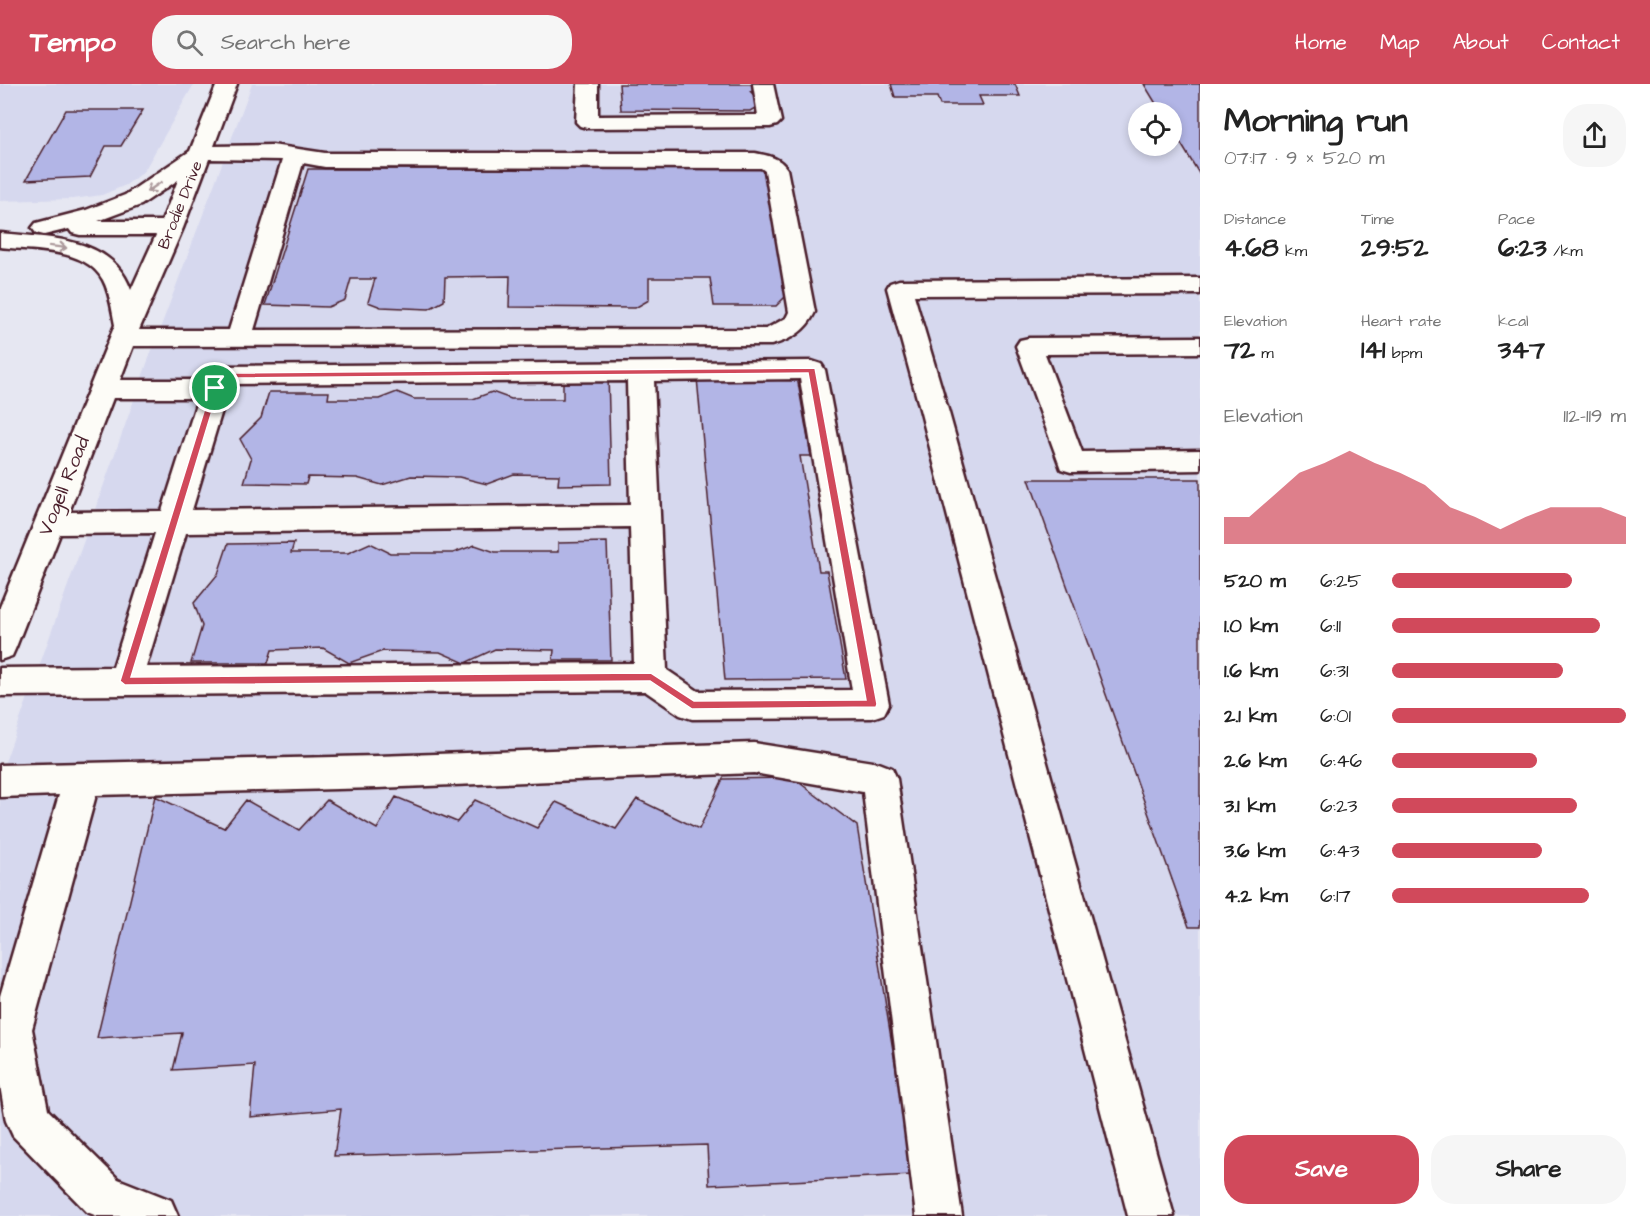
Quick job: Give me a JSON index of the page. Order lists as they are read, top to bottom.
{
  "streets": {
    "street": ["Brodie Drive", "Vogell Road"]
  },
  "crossings": [
    ["Brodie Drive", "Vogell Road"]
  ],
  "page": {
    "header": "Tempo",
    "search": "Search here",
    "nav": [
      "Home",
      "Map",
      "About",
      "Contact"
    ],
    "heading": ["Morning run", "07:17 · 9 × 520 m"],
    "stats": [
      ["Distance", "4.68 km"],
      ["Time", "29:52"],
      ["Pace", "6:23 /km"],
      ["Elevation", "72 m"],
      ["Heart rate", "141 bpm"],
      ["kcal", "347"]
    ],
    "chart": ["Elevation", "112–119 m"],
    "list": [
      {
        "name": "520 m",
        "note": "6:25"
      },
      {
        "name": "1.0 km",
        "note": "6:11"
      },
      {
        "name": "1.6 km",
        "note": "6:31"
      },
      {
        "name": "2.1 km",
        "note": "6:01"
      },
      {
        "name": "2.6 km",
        "note": "6:46"
      },
      {
        "name": "3.1 km",
        "note": "6:23"
      },
      {
        "name": "3.6 km",
        "note": "6:43"
      },
      {
        "name": "4.2 km",
        "note": "6:17"
      }
    ],
    "buttons": ["Save", "Share"]
  }
}
